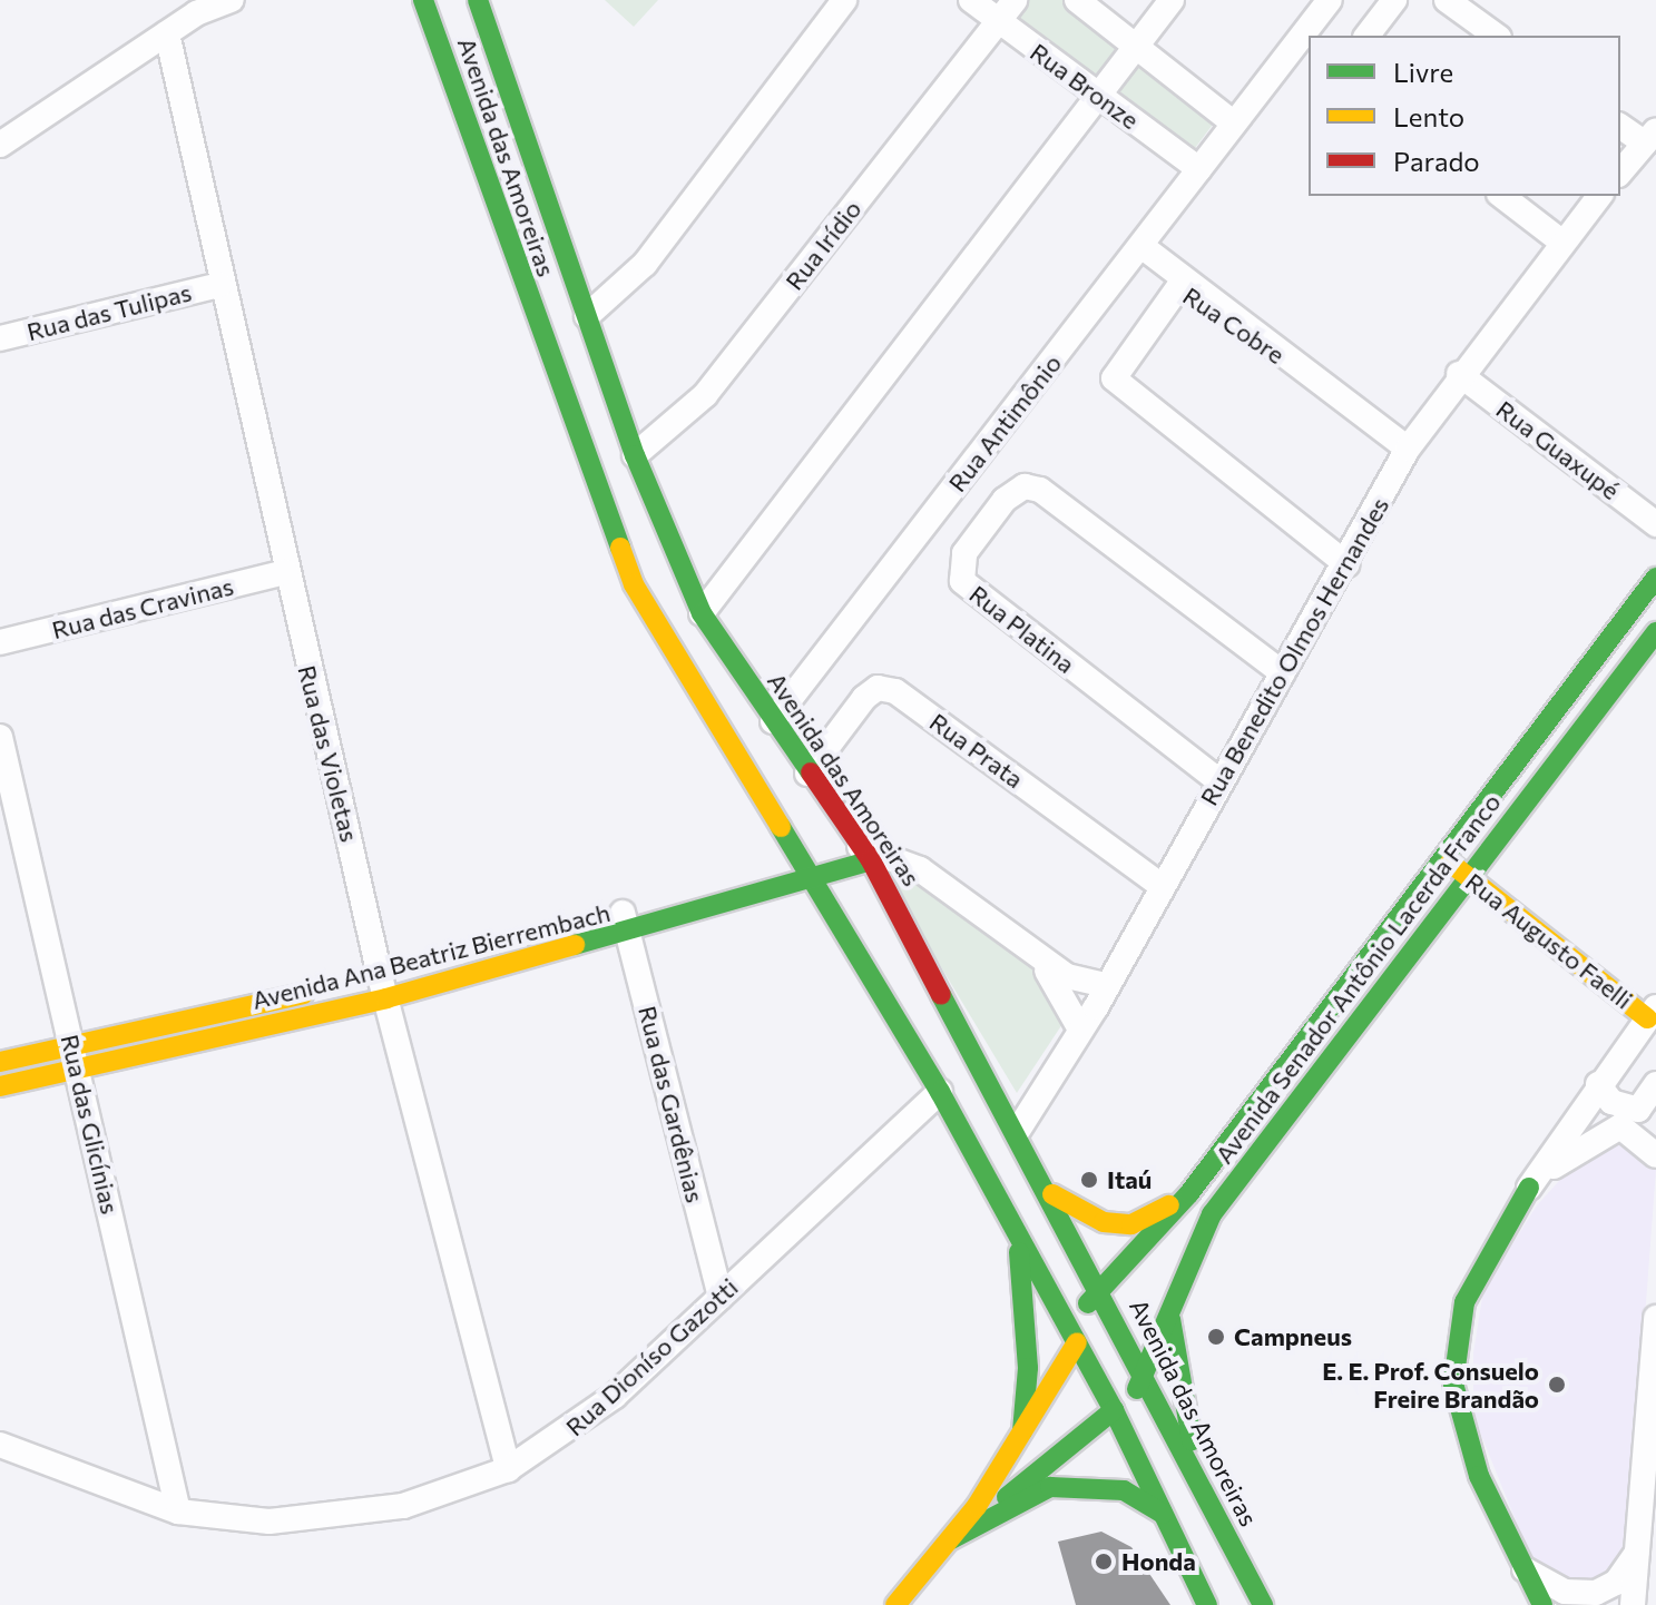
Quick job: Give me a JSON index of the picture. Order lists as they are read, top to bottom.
{
  "streets": {
    "main road": [
      "Avenida das Amoreiras",
      "Rua Augusto Faelli",
      "Avenida Ana Beatriz Bierrembach",
      "Avenida Senador Antônio Lacerda Franco"
    ],
    "street": [
      "Rua Bronze",
      "Rua Irídio",
      "Rua das Tulipas",
      "Rua Cobre",
      "Rua Antimônio",
      "Rua Guaxupé",
      "Rua das Cravinas",
      "Rua Platina",
      "Rua Benedito Olmos Hernandes",
      "Rua Prata",
      "Rua das Violetas",
      "Rua das Gardênias",
      "Rua das Glicínias",
      "Rua Dioníso Gazotti"
    ]
  },
  "crossings": [
    ["Rua Bronze", "Rua Irídio"],
    ["Rua Bronze", "Rua Antimônio"],
    ["Avenida das Amoreiras", "Rua Irídio"],
    ["Avenida das Amoreiras", "Rua Antimônio"],
    ["Avenida das Amoreiras", "Rua Benedito Olmos Hernandes"],
    ["Avenida das Amoreiras", "Rua Prata"],
    ["Avenida das Amoreiras", "Avenida Ana Beatriz Bierrembach"],
    ["Avenida das Amoreiras", "Avenida Senador Antônio Lacerda Franco"],
    ["Avenida das Amoreiras", "Rua Dioníso Gazotti"],
    ["Rua das Tulipas", "Rua das Violetas"],
    ["Rua Cobre", "Rua Benedito Olmos Hernandes"],
    ["Rua Guaxupé", "Rua Benedito Olmos Hernandes"],
    ["Rua das Cravinas", "Rua das Violetas"],
    ["Rua Platina", "Rua Benedito Olmos Hernandes"],
    ["Rua Benedito Olmos Hernandes", "Rua Prata"],
    ["Rua das Violetas", "Avenida Ana Beatriz Bierrembach"],
    ["Rua das Violetas", "Rua Dioníso Gazotti"],
    ["Rua Augusto Faelli", "Avenida Senador Antônio Lacerda Franco"],
    ["Avenida Ana Beatriz Bierrembach", "Rua das Gardênias"],
    ["Avenida Ana Beatriz Bierrembach", "Rua das Glicínias"],
    ["Rua das Gardênias", "Rua Dioníso Gazotti"],
    ["Rua das Glicínias", "Rua Dioníso Gazotti"]
  ],
  "places": [
    "Itaú",
    "Campneus",
    "E. E. Prof. Consuelo Freire Brandão",
    "Honda"
  ],
  "legend": ["Livre", "Lento", "Parado"]
}
